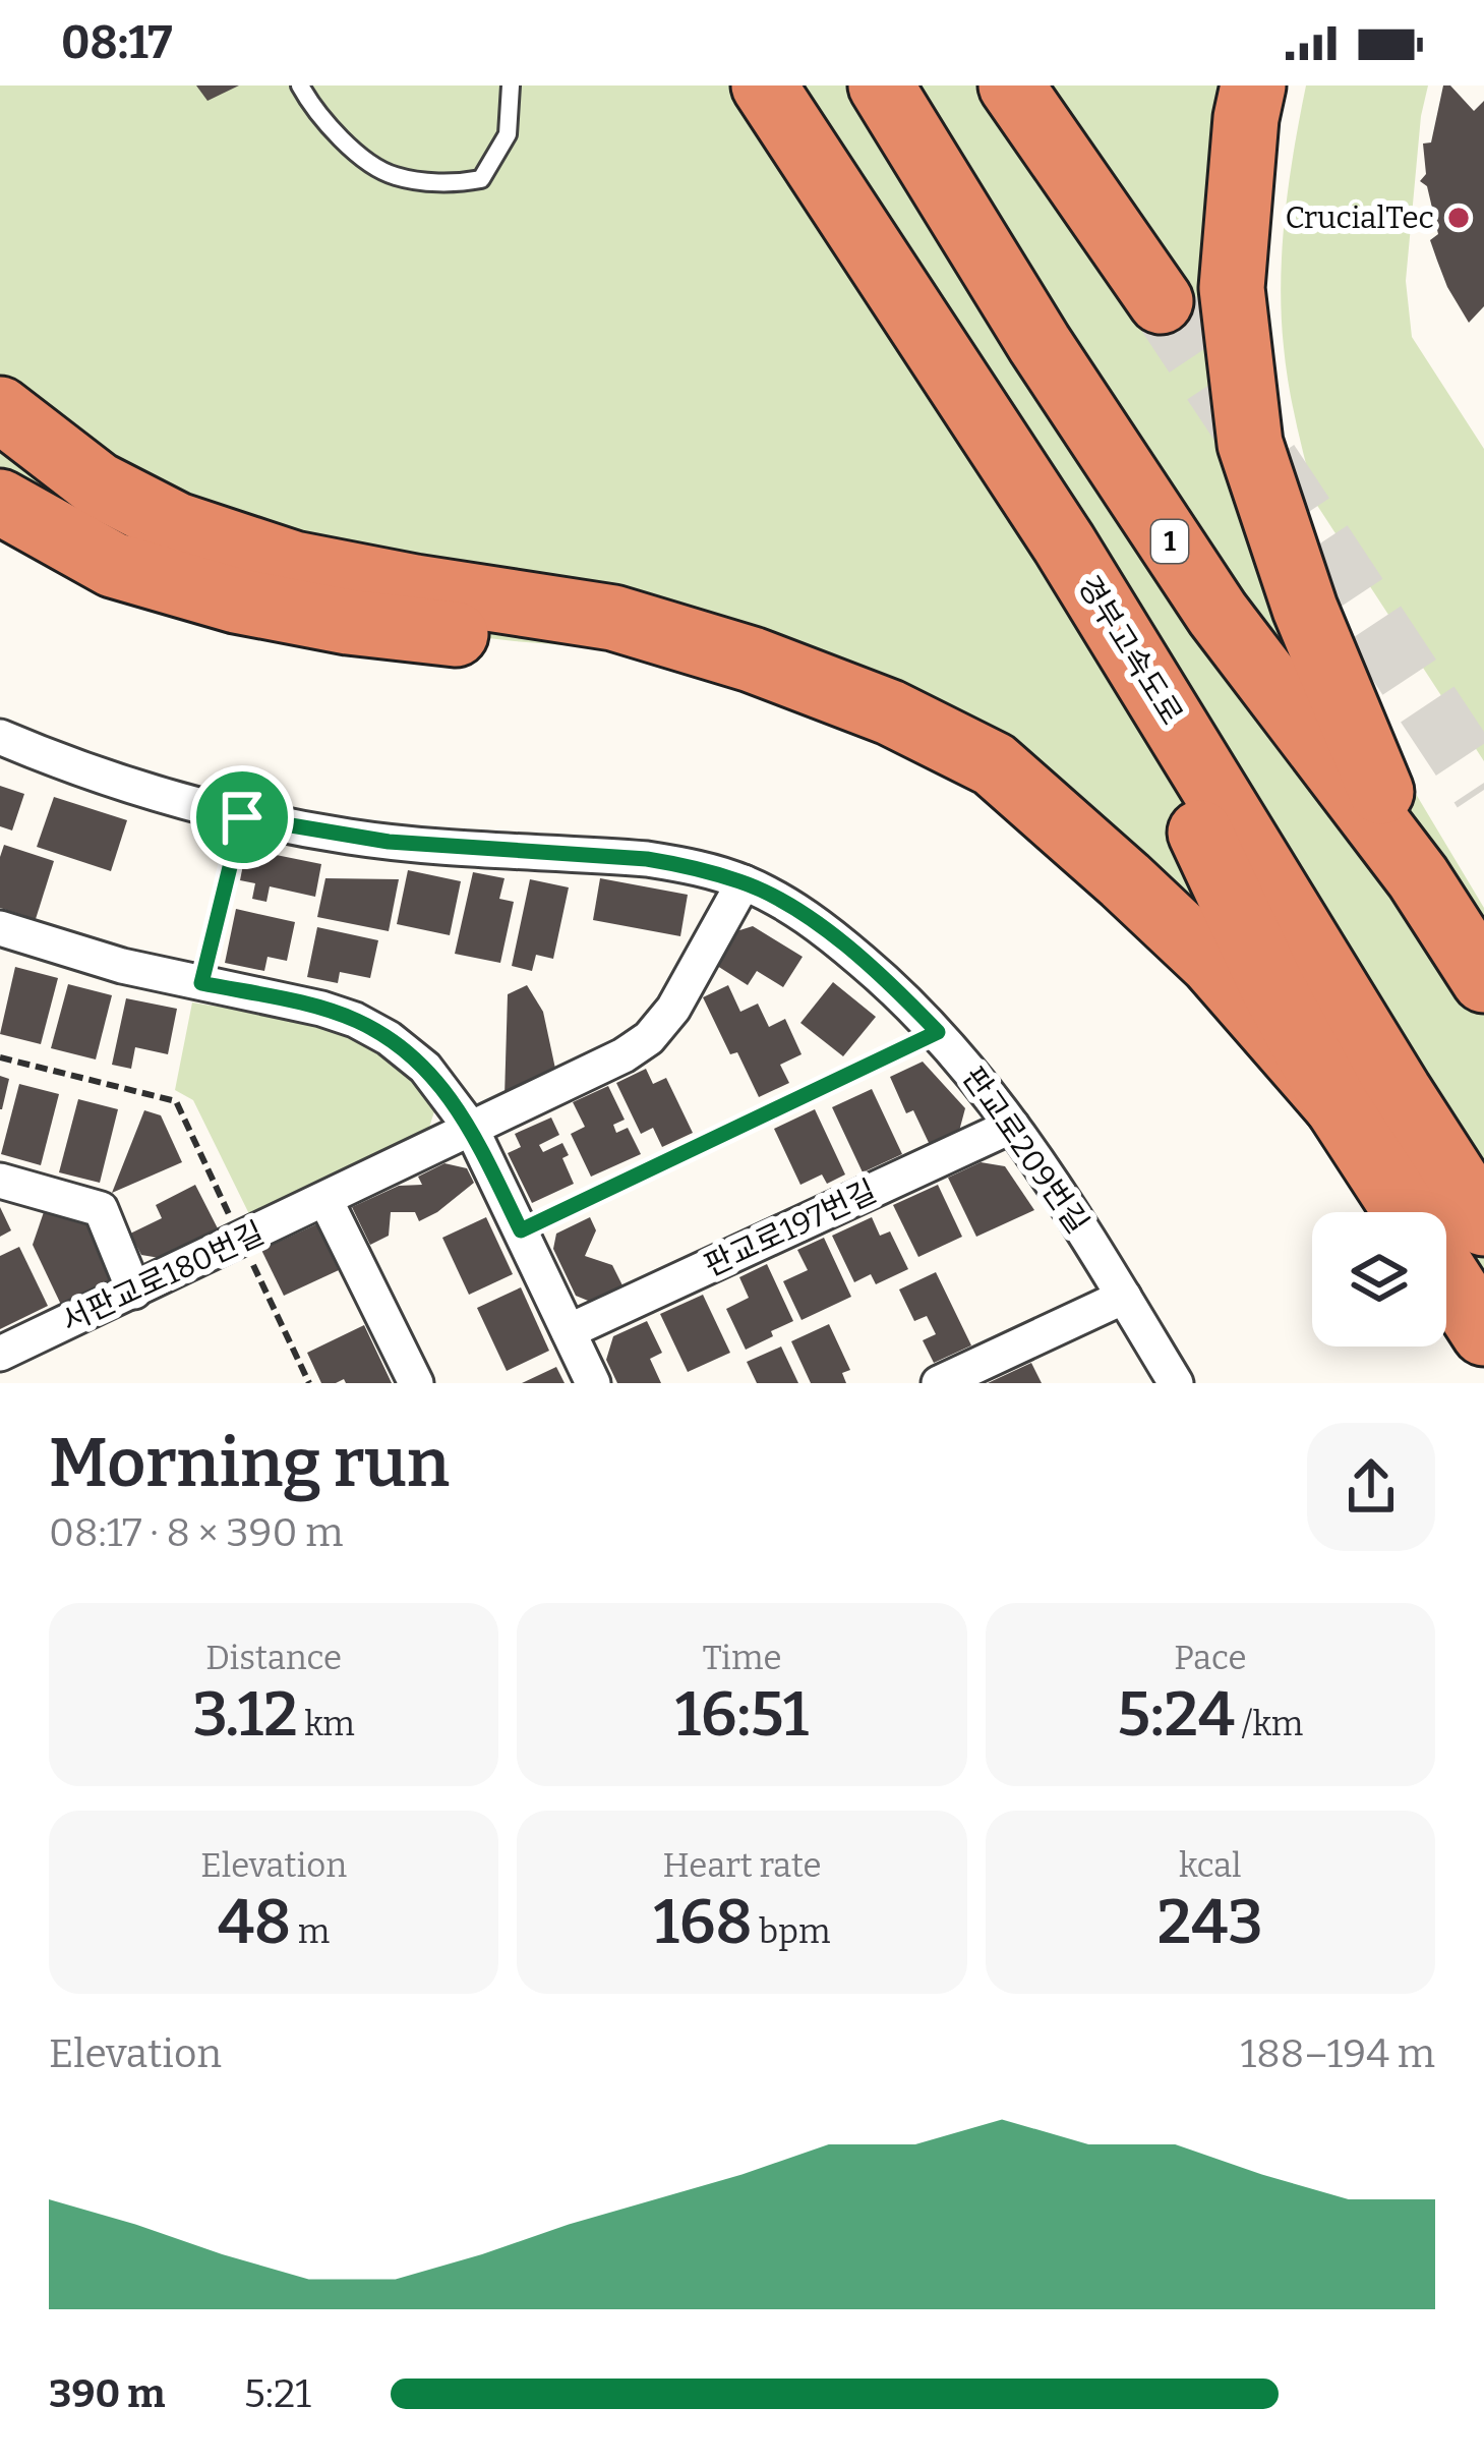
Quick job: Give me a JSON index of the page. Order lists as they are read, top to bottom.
{
  "streets": {
    "highway": ["1", "경부고속도로"],
    "street": ["판교로209번길", "판교로197번길", "서판교로180번길"]
  },
  "crossings": [
    ["판교로209번길", "판교로197번길"],
    ["판교로209번길", "서판교로180번길"]
  ],
  "places": ["CrucialTec"],
  "page": {
    "status": "08:17",
    "heading": ["Morning run", "08:17 · 8 × 390 m"],
    "stats": [
      ["Distance", "3.12 km"],
      ["Time", "16:51"],
      ["Pace", "5:24 /km"],
      ["Elevation", "48 m"],
      ["Heart rate", "168 bpm"],
      ["kcal", "243"]
    ],
    "chart": ["Elevation", "188–194 m"],
    "list": [
      {
        "name": "390 m",
        "note": "5:21"
      }
    ]
  }
}
